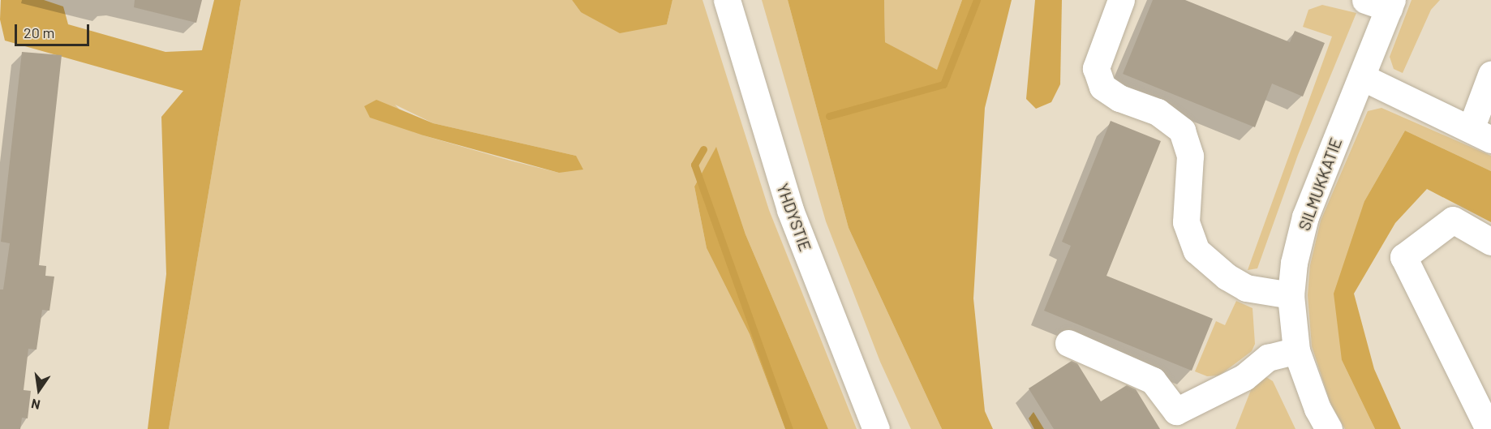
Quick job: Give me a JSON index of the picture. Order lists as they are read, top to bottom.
{
  "streets": {
    "main road": ["SILMUKKATIE", "YHDYSTIE"]
  },
  "scale_bar": "20 m",
  "north": "bottom"
}
